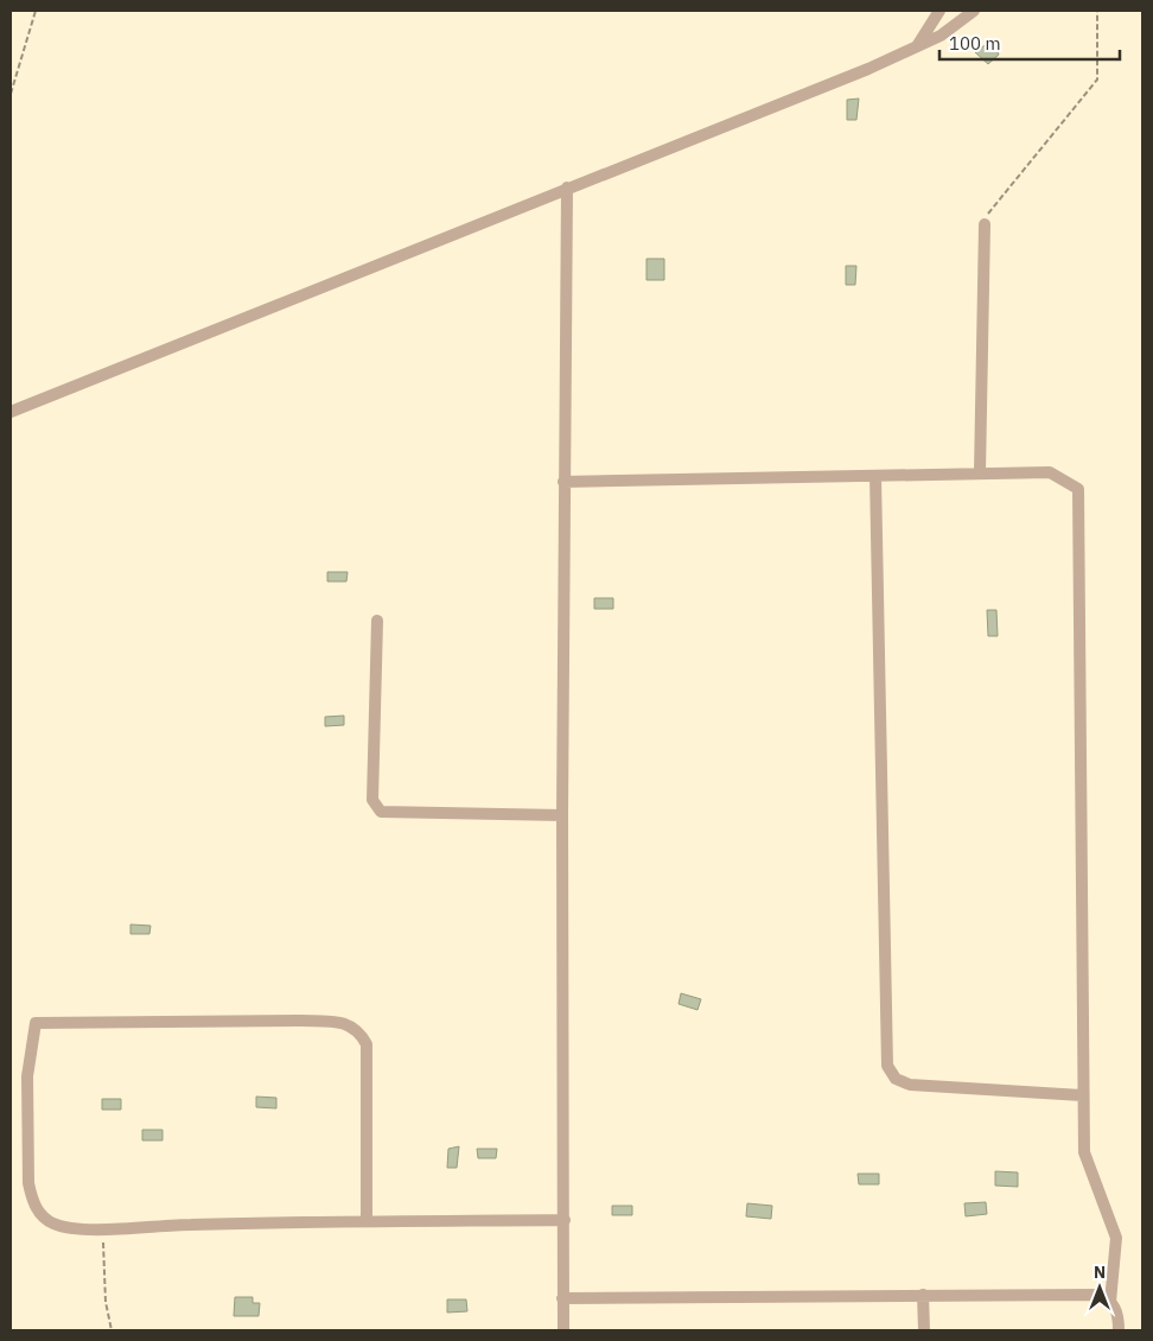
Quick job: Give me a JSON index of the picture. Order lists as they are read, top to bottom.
{
  "scale_bar": "100 m",
  "north": "top"
}
